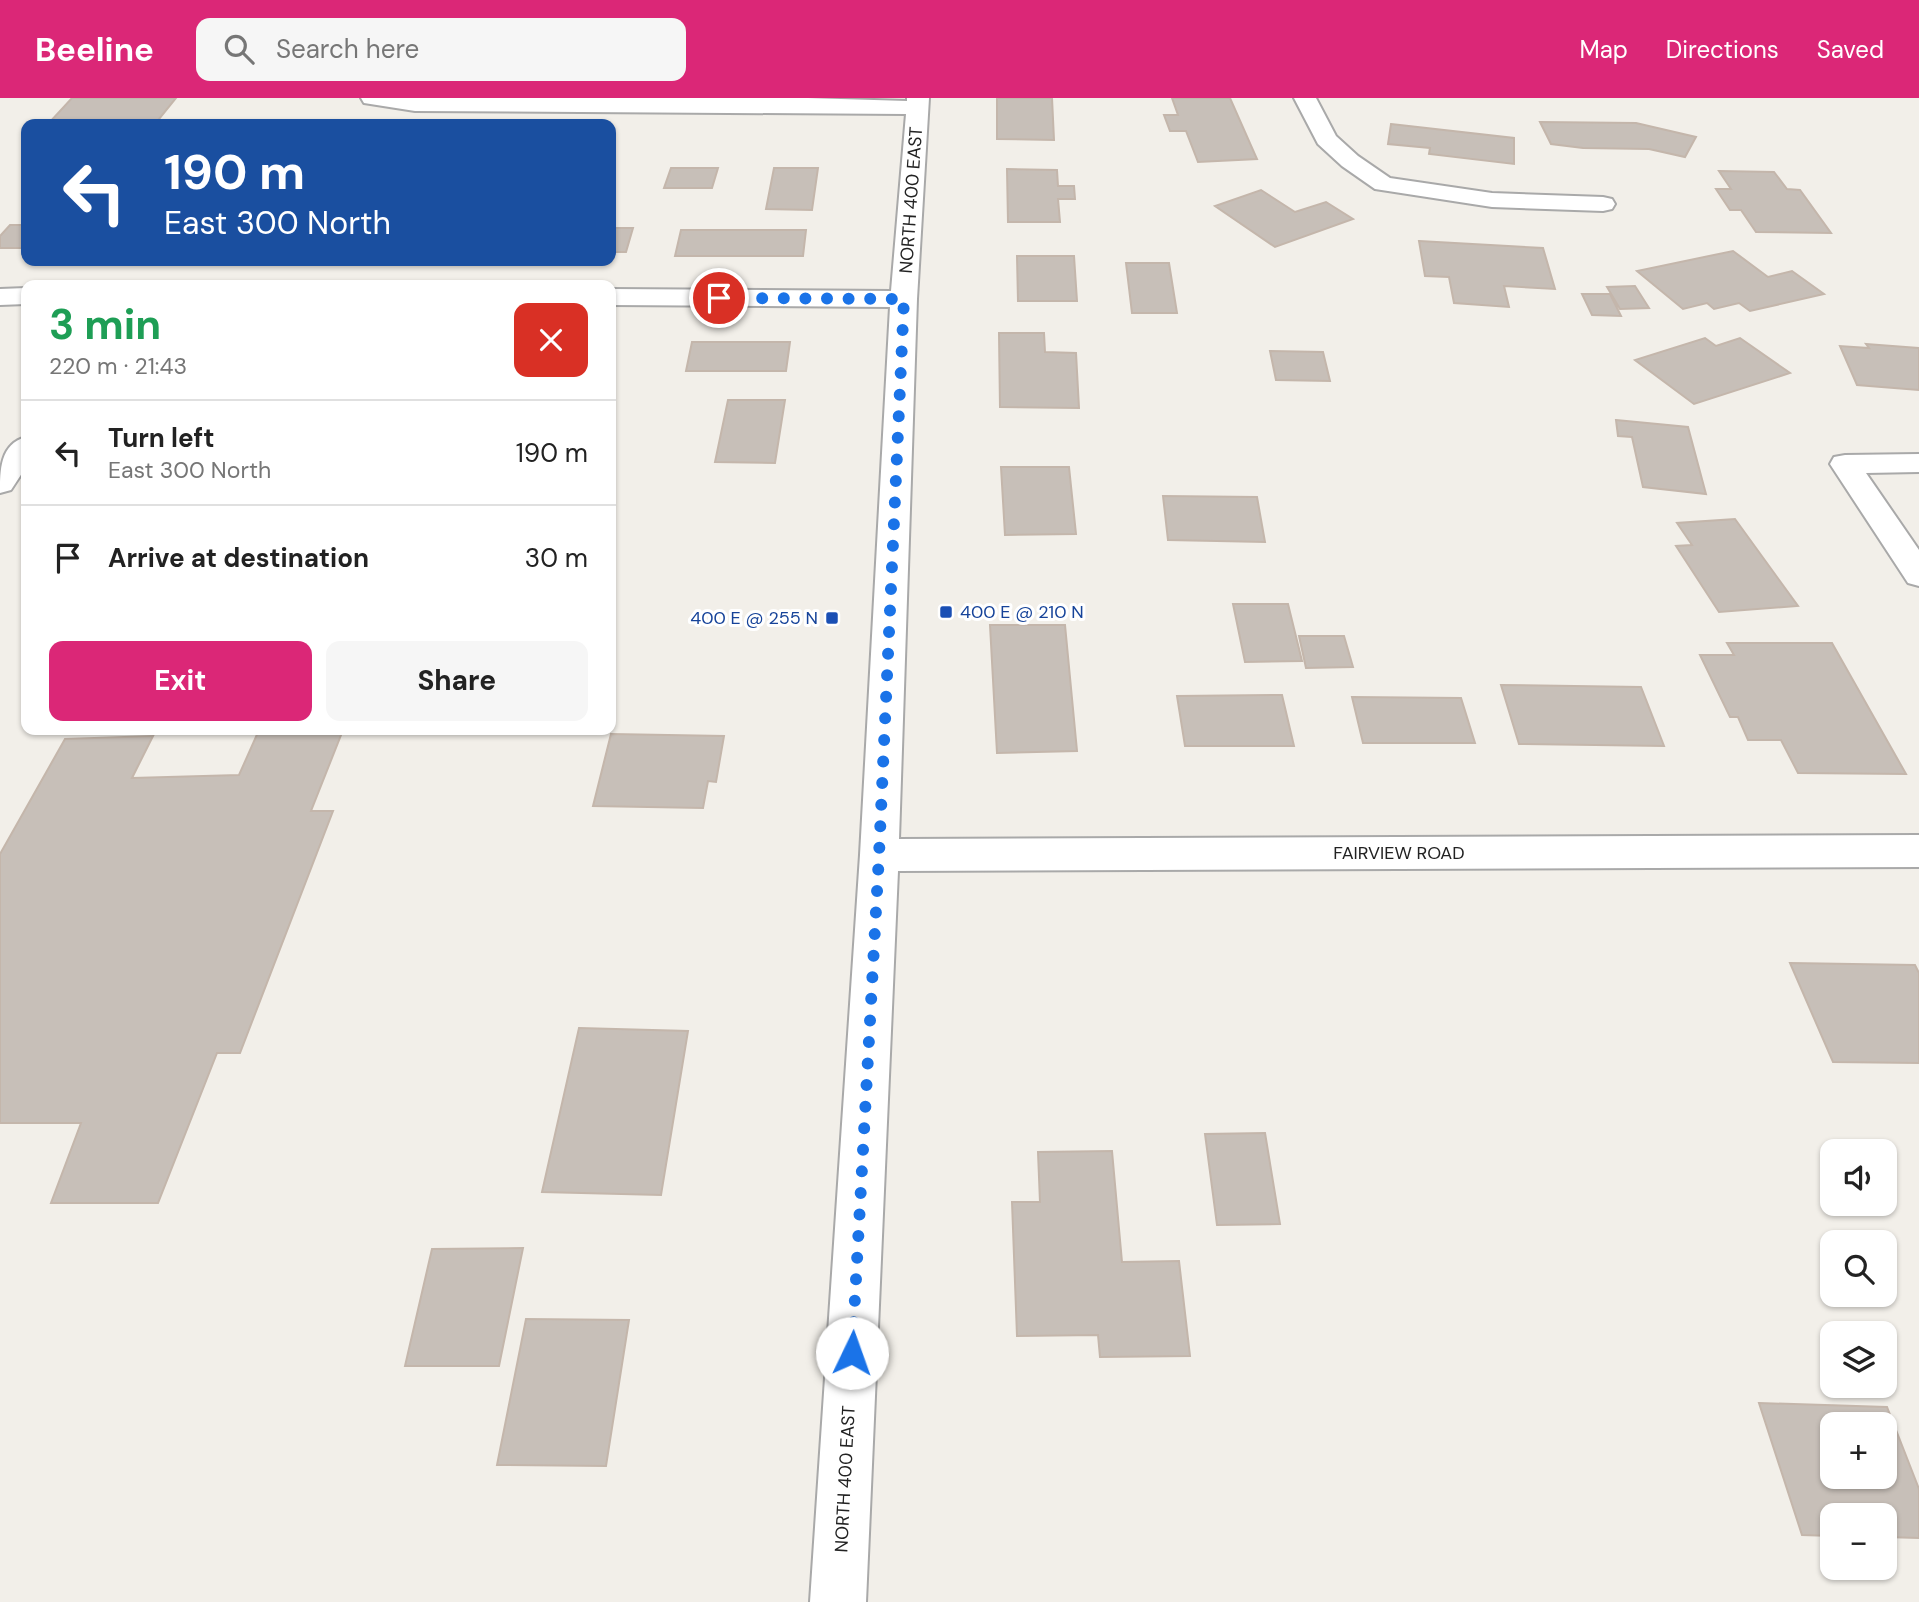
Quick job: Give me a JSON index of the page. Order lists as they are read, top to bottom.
{
  "streets": {
    "street": ["NORTH 400 EAST", "FAIRVIEW ROAD"]
  },
  "crossings": [
    ["NORTH 400 EAST", "FAIRVIEW ROAD"]
  ],
  "places": {
    "transit": ["400 E @ 210 N", "400 E @ 255 N"]
  },
  "page": {
    "header": "Beeline",
    "search": "Search here",
    "nav": ["Map", "Directions", "Saved"],
    "turn": ["190 m", "East 300 North"],
    "heading": ["3 min", "220 m · 21:43"],
    "list": [
      {
        "name": "Turn left",
        "note": "East 300 North",
        "value": "190 m"
      },
      {
        "name": "Arrive at destination",
        "value": "30 m"
      }
    ],
    "buttons": ["Exit", "Share"],
    "map_buttons": ["+", "−"]
  }
}
